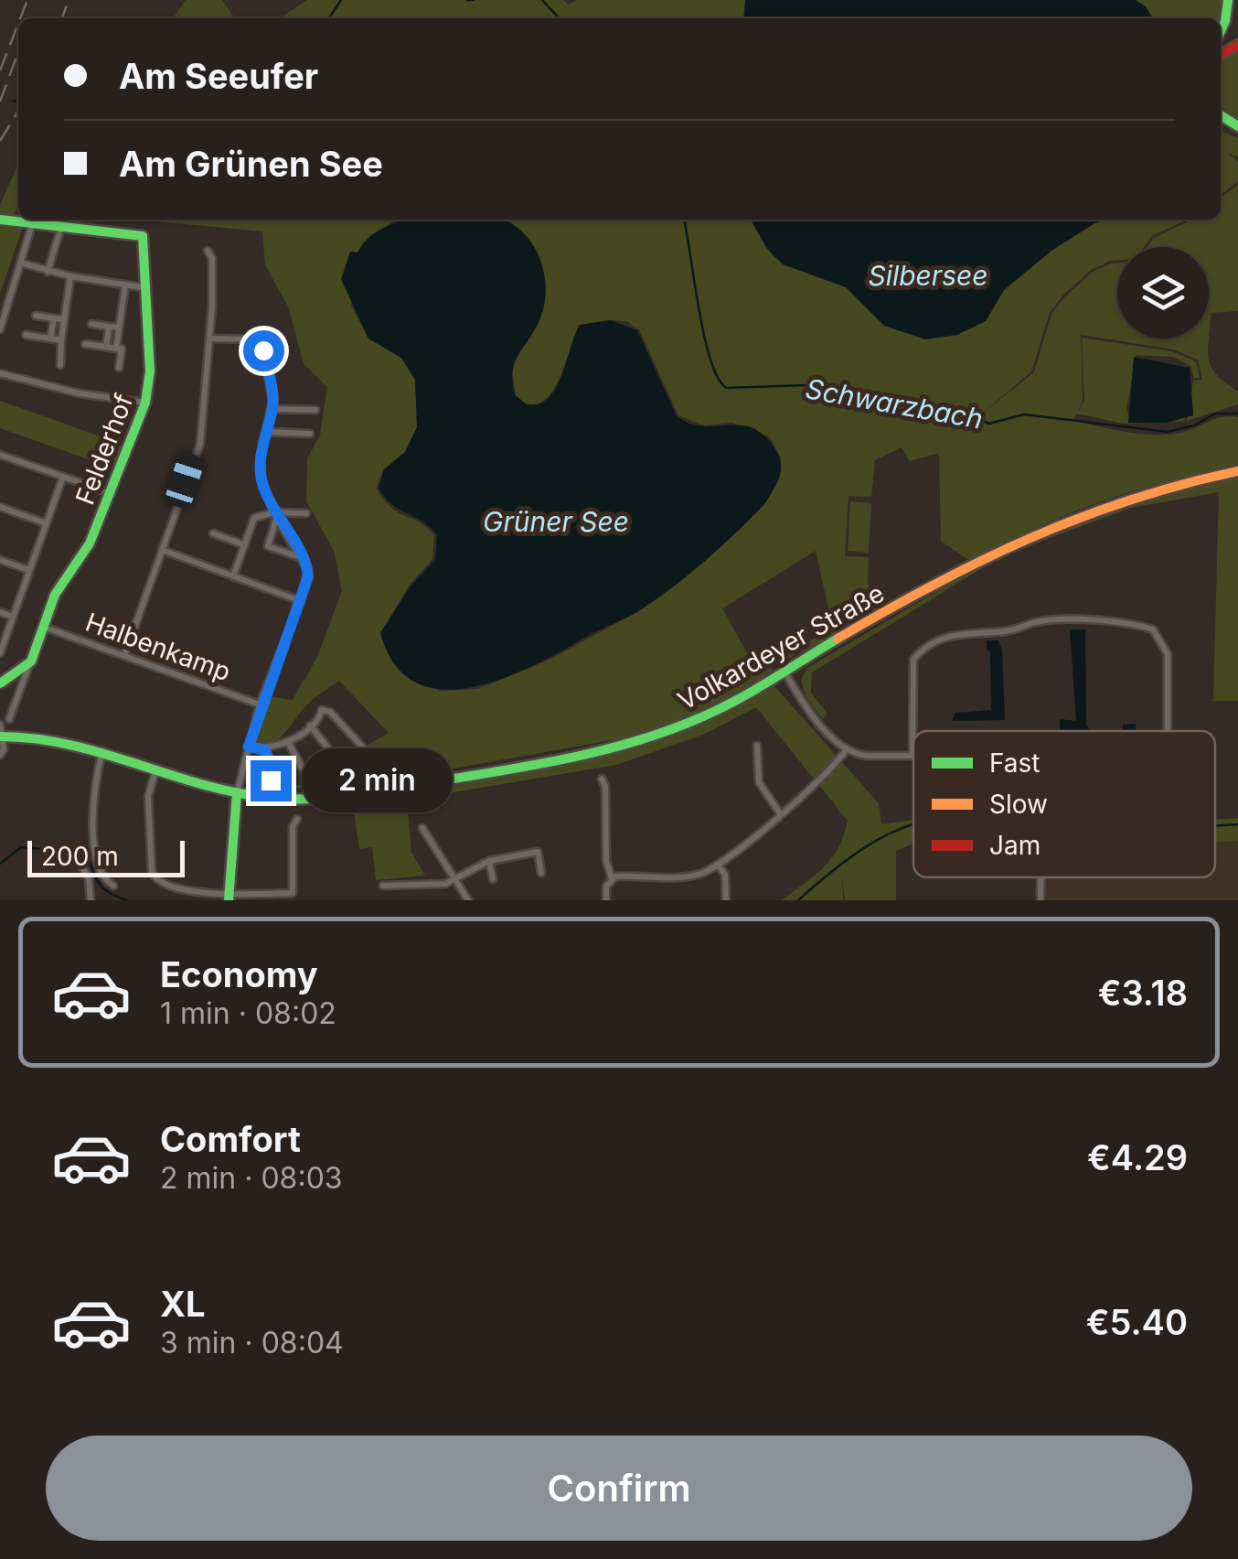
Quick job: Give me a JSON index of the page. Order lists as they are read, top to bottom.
{
  "streets": {
    "main road": ["Felderhof", "Volkardeyer Straße"],
    "street": ["Halbenkamp"]
  },
  "crossings": [
    ["Felderhof", "Halbenkamp"]
  ],
  "water": ["Silbersee", "Schwarzbach", "Grüner See"],
  "legend": ["Fast", "Slow", "Jam"],
  "scale_bar": "200 m",
  "page": {
    "banner": ["Am Seeufer", "Am Grünen See"],
    "bubble": "2 min",
    "scale": "200 m",
    "list": [
      {
        "name": "Economy",
        "note": "1 min · 08:02",
        "value": "€3.18"
      },
      {
        "name": "Comfort",
        "note": "2 min · 08:03",
        "value": "€4.29"
      },
      {
        "name": "XL",
        "note": "3 min · 08:04",
        "value": "€5.40"
      }
    ],
    "buttons": "Confirm"
  }
}
